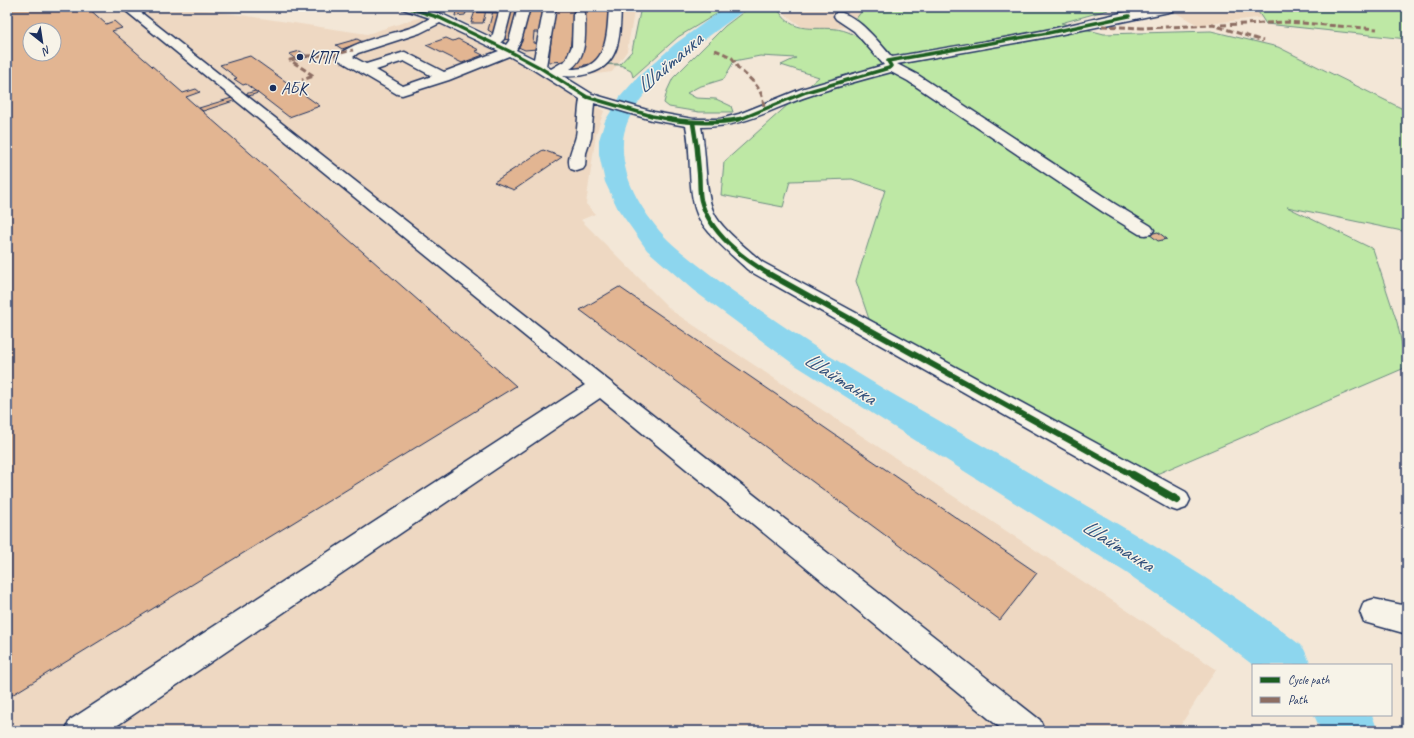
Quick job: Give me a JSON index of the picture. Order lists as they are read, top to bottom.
{
  "water": ["Шайтанка"],
  "places": ["КПП", "АБК"],
  "legend": ["Cycle path", "Path"],
  "north": "bottom right"
}
